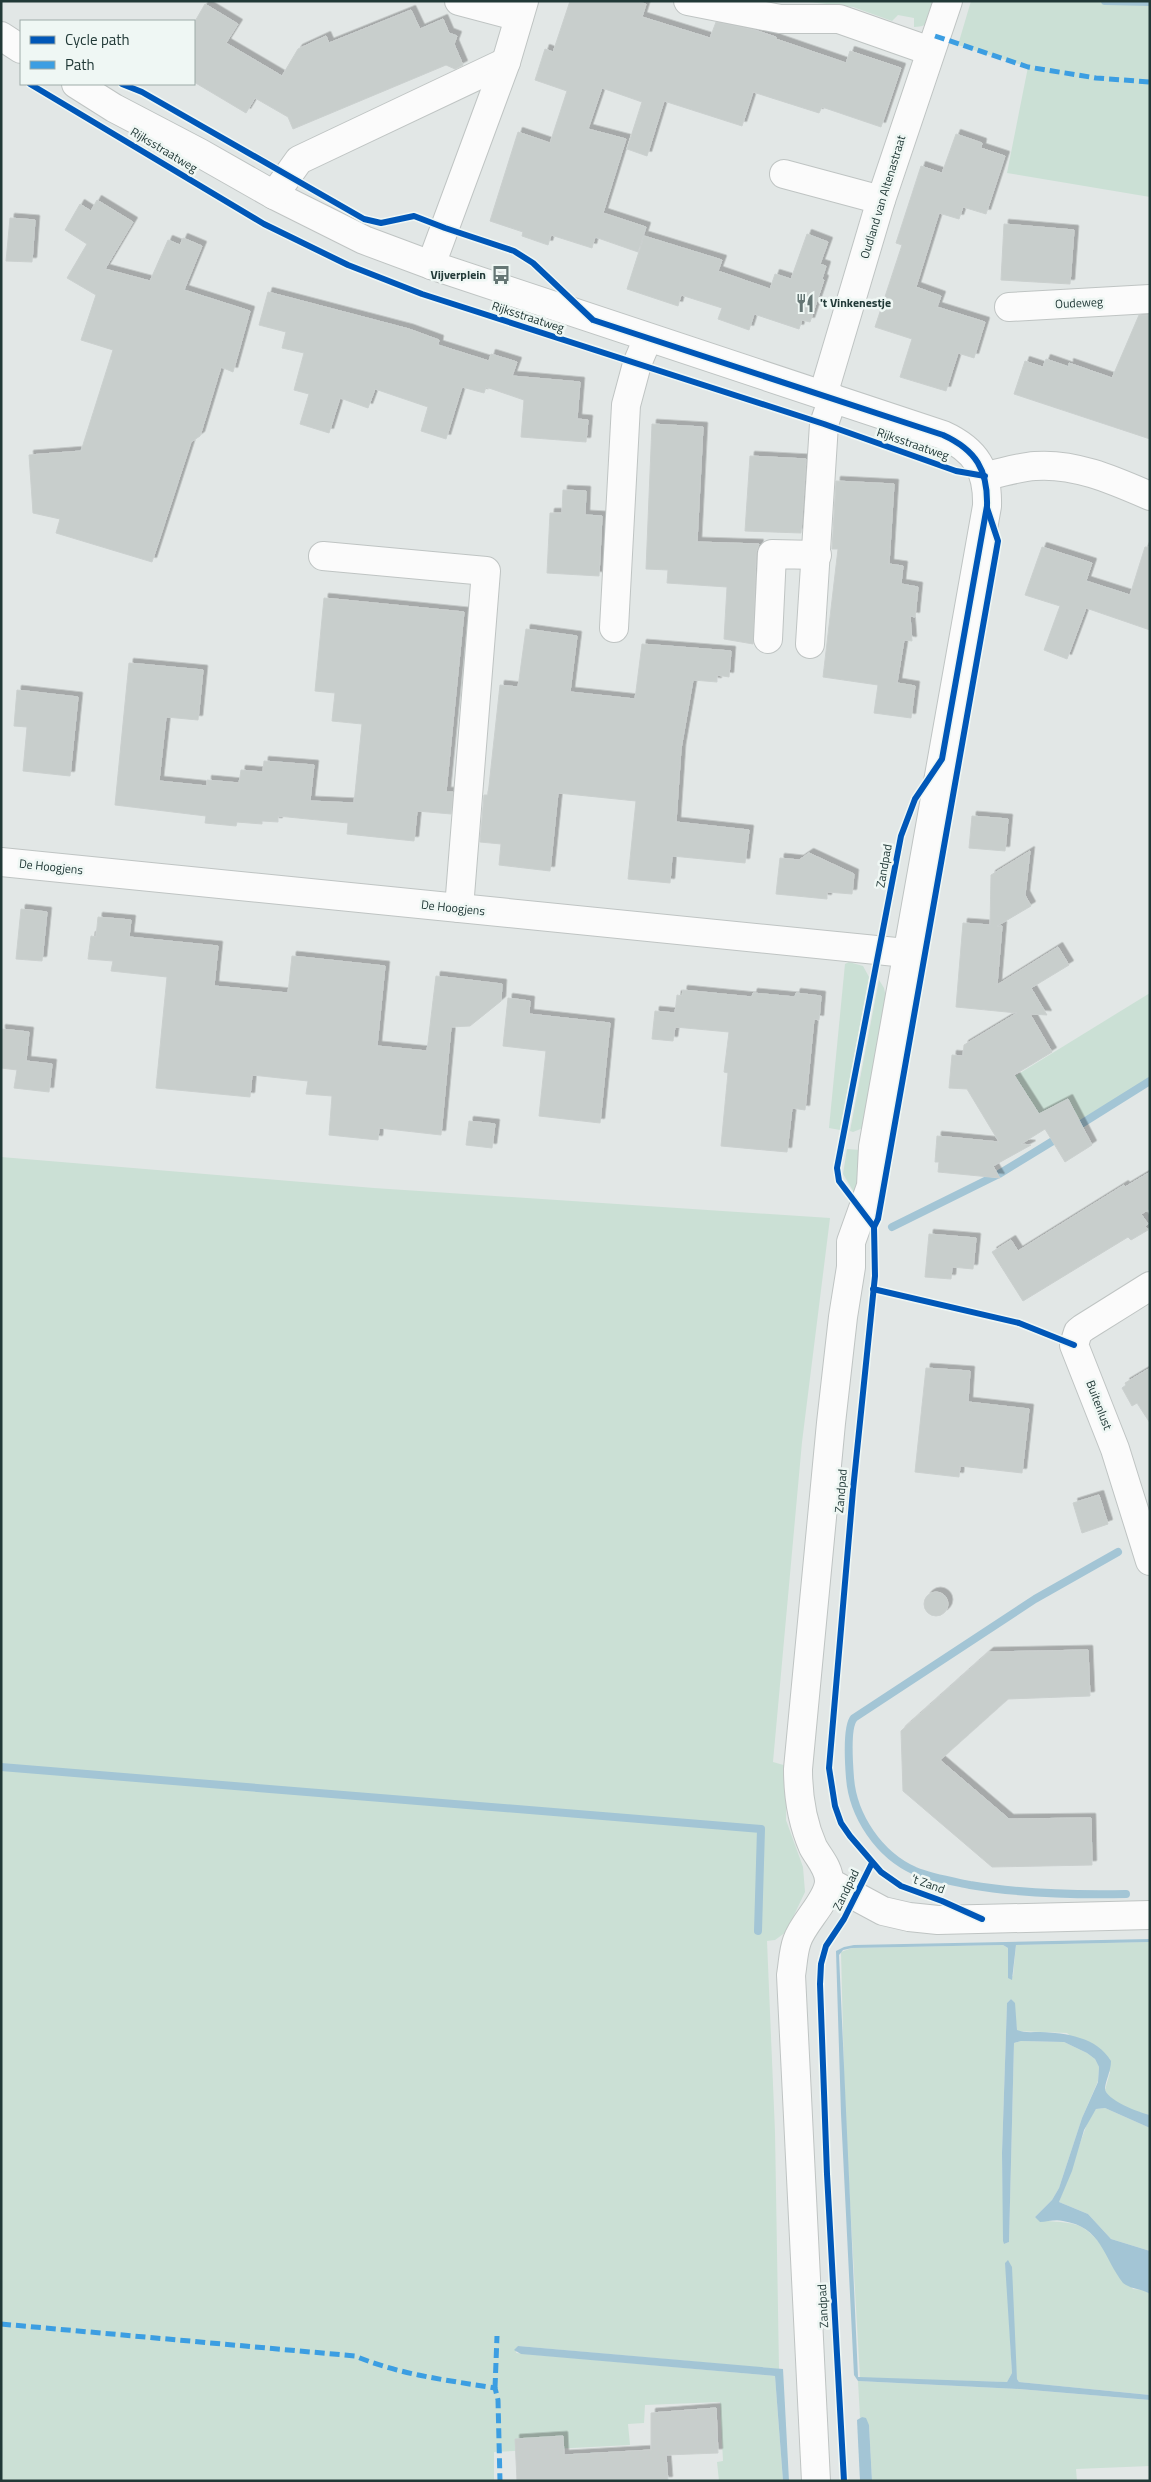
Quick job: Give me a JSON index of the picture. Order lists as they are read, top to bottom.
{
  "streets": {
    "street": [
      "Rijksstraatweg",
      "Oudland van Altenastraat",
      "Oudeweg",
      "Zandpad",
      "De Hoogjens",
      "Buitenlust"
    ],
    "cycle path": ["'t Zand"]
  },
  "crossings": [
    ["Rijksstraatweg", "Oudland van Altenastraat"],
    ["Rijksstraatweg", "Zandpad"],
    ["Zandpad", "De Hoogjens"]
  ],
  "places": {
    "bus stop": ["Vijverplein"],
    "restaurant": ["'t Vinkenestje"]
  },
  "legend": ["Cycle path", "Path"]
}
